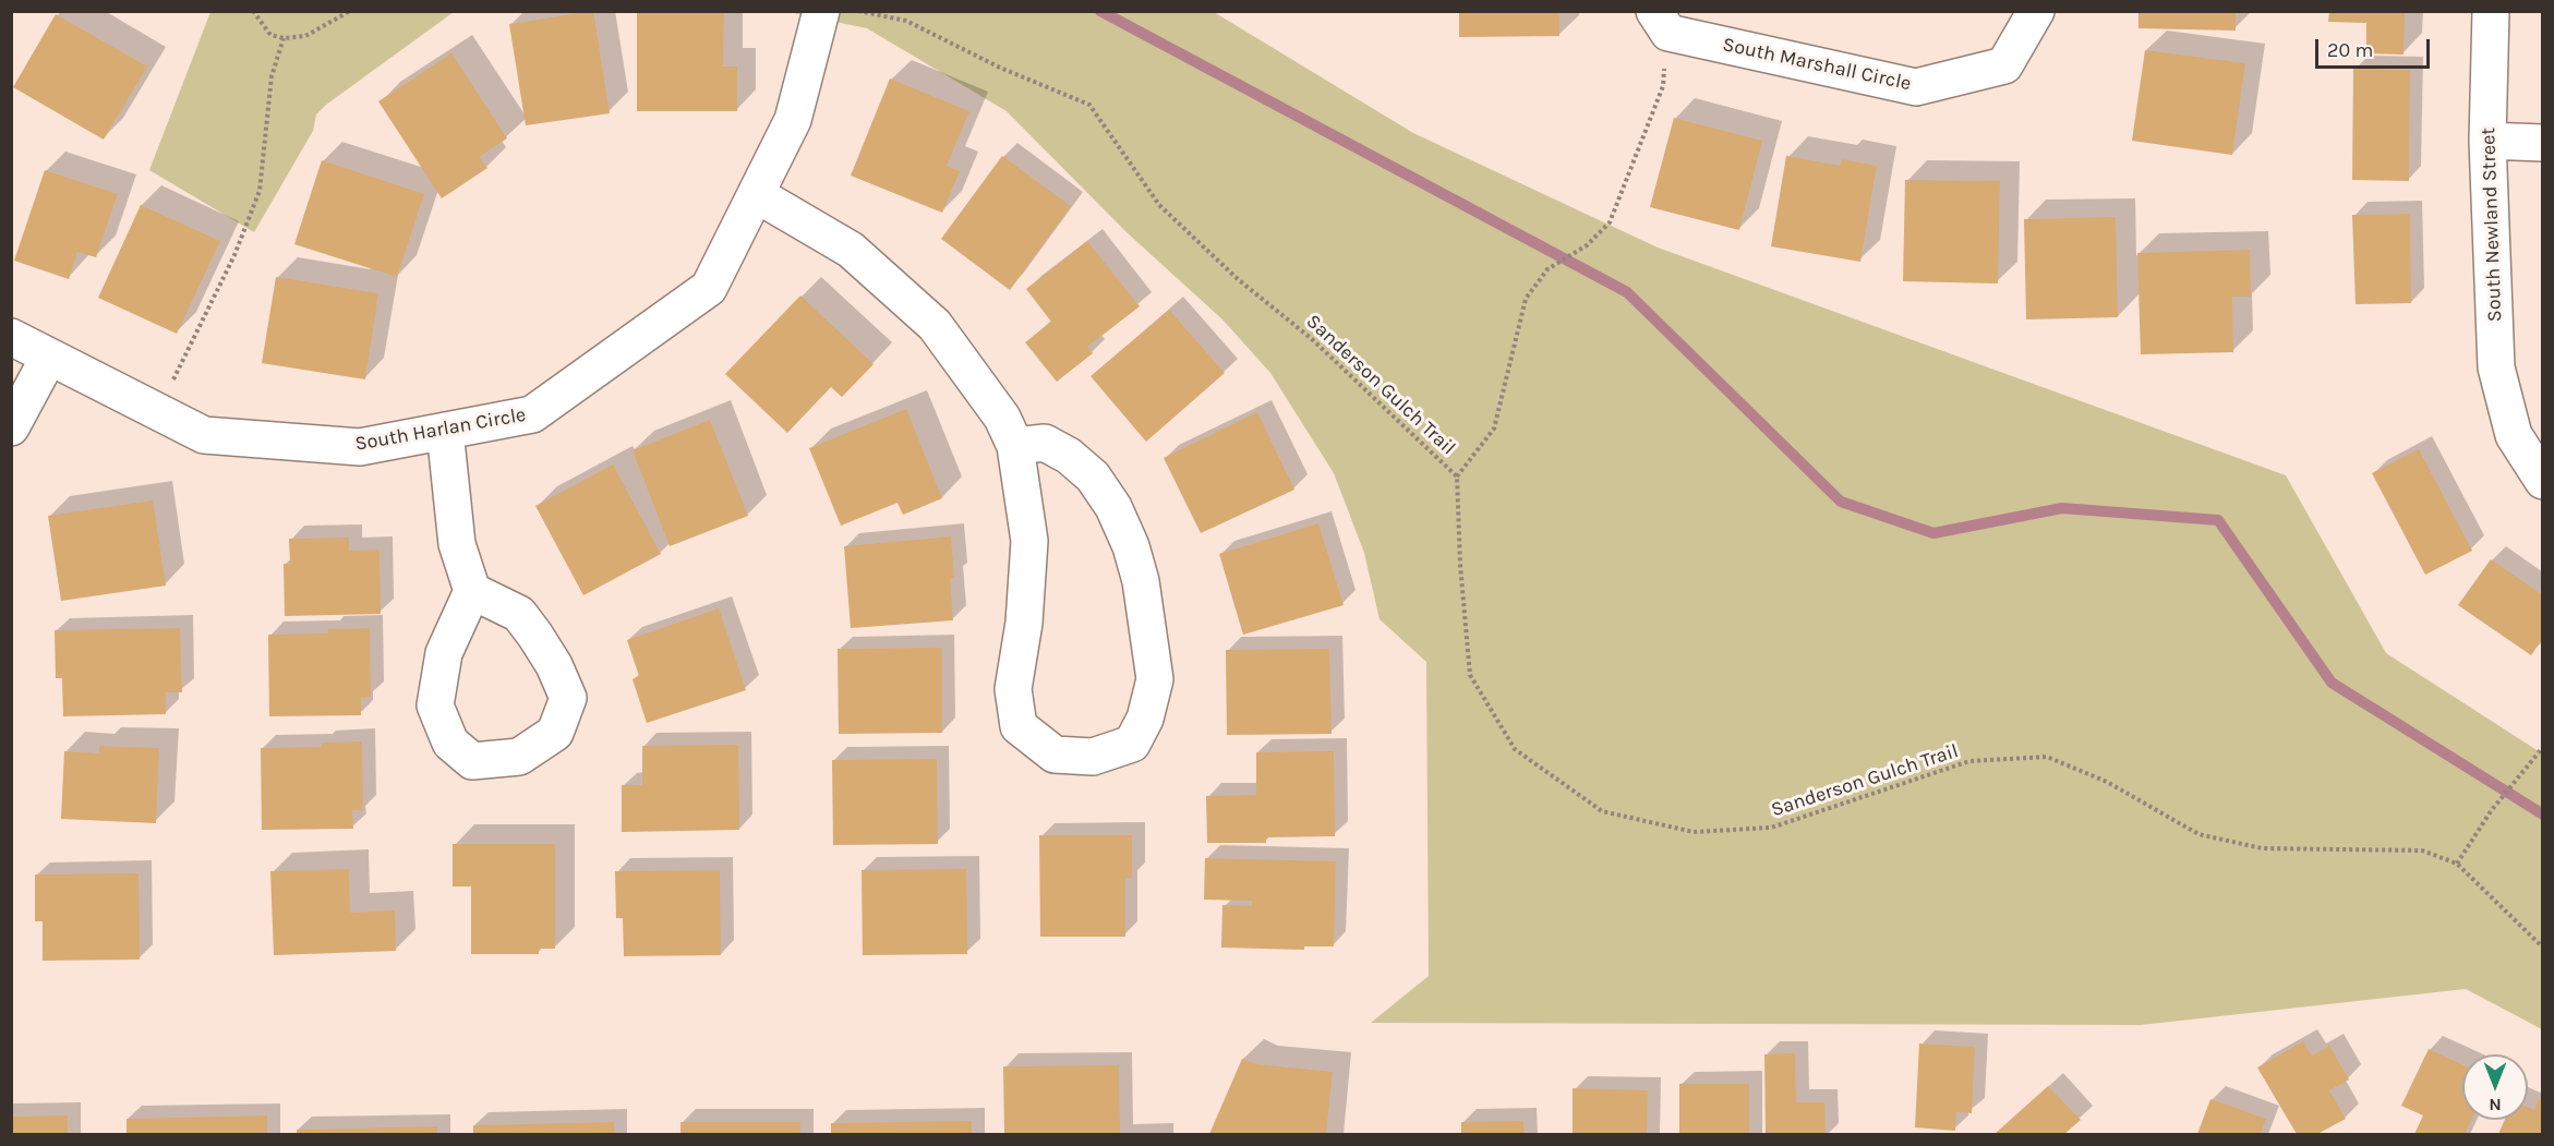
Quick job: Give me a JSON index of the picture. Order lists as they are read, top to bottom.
{
  "streets": {
    "street": ["South Marshall Circle", "South Newland Street", "South Harlan Circle"],
    "path": ["Sanderson Gulch Trail"]
  },
  "scale_bar": "20 m",
  "north": "bottom"
}
